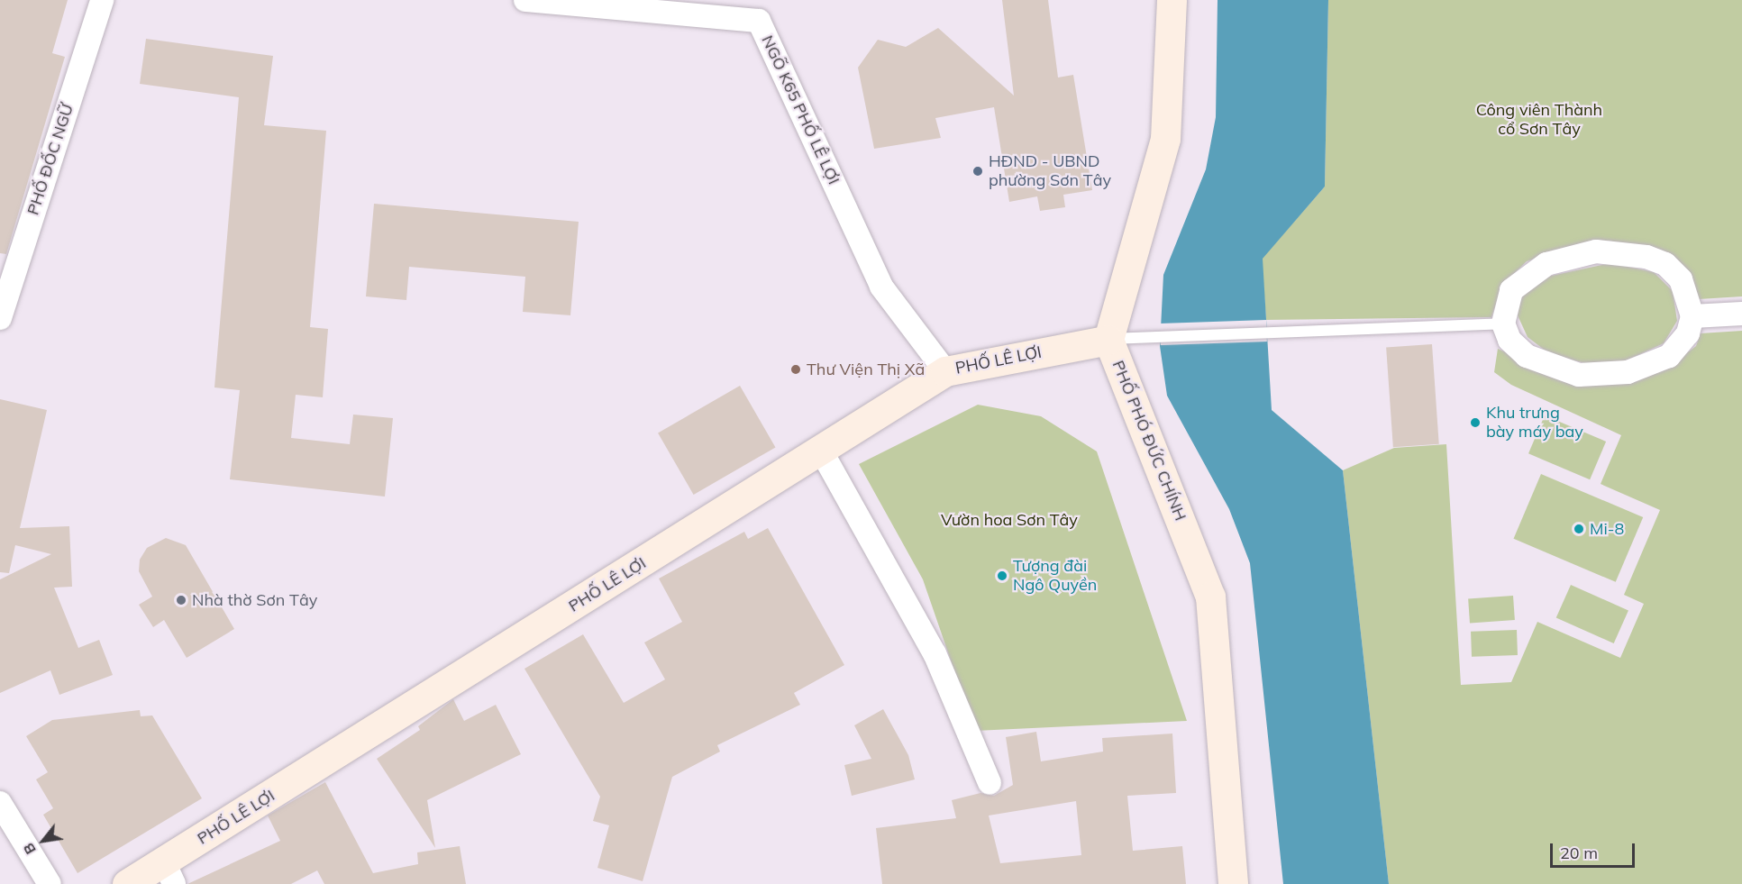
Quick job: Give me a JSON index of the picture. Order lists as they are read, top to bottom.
{
  "streets": {
    "main road": ["PHỐ LÊ LỢI", "PHỐ PHÓ ĐỨC CHÍNH"],
    "street": ["NGÕ K65 PHỐ LÊ LỢI", "PHỐ ĐỐC NGỮ"]
  },
  "crossings": [
    ["NGÕ K65 PHỐ LÊ LỢI", "PHỐ LÊ LỢI"],
    ["PHỐ LÊ LỢI", "PHỐ PHÓ ĐỨC CHÍNH"]
  ],
  "parks": ["Công viên Thành cổ Sơn Tây", "Vườn hoa Sơn Tây"],
  "places": [
    "HĐND - UBND phường Sơn Tây",
    "Thư Viện Thị Xã",
    "Khu trưng bày máy bay",
    "Mi-8",
    "Tượng đài Ngô Quyền",
    "Nhà thờ Sơn Tây"
  ],
  "scale_bar": "20 m",
  "north": "bottom left"
}
